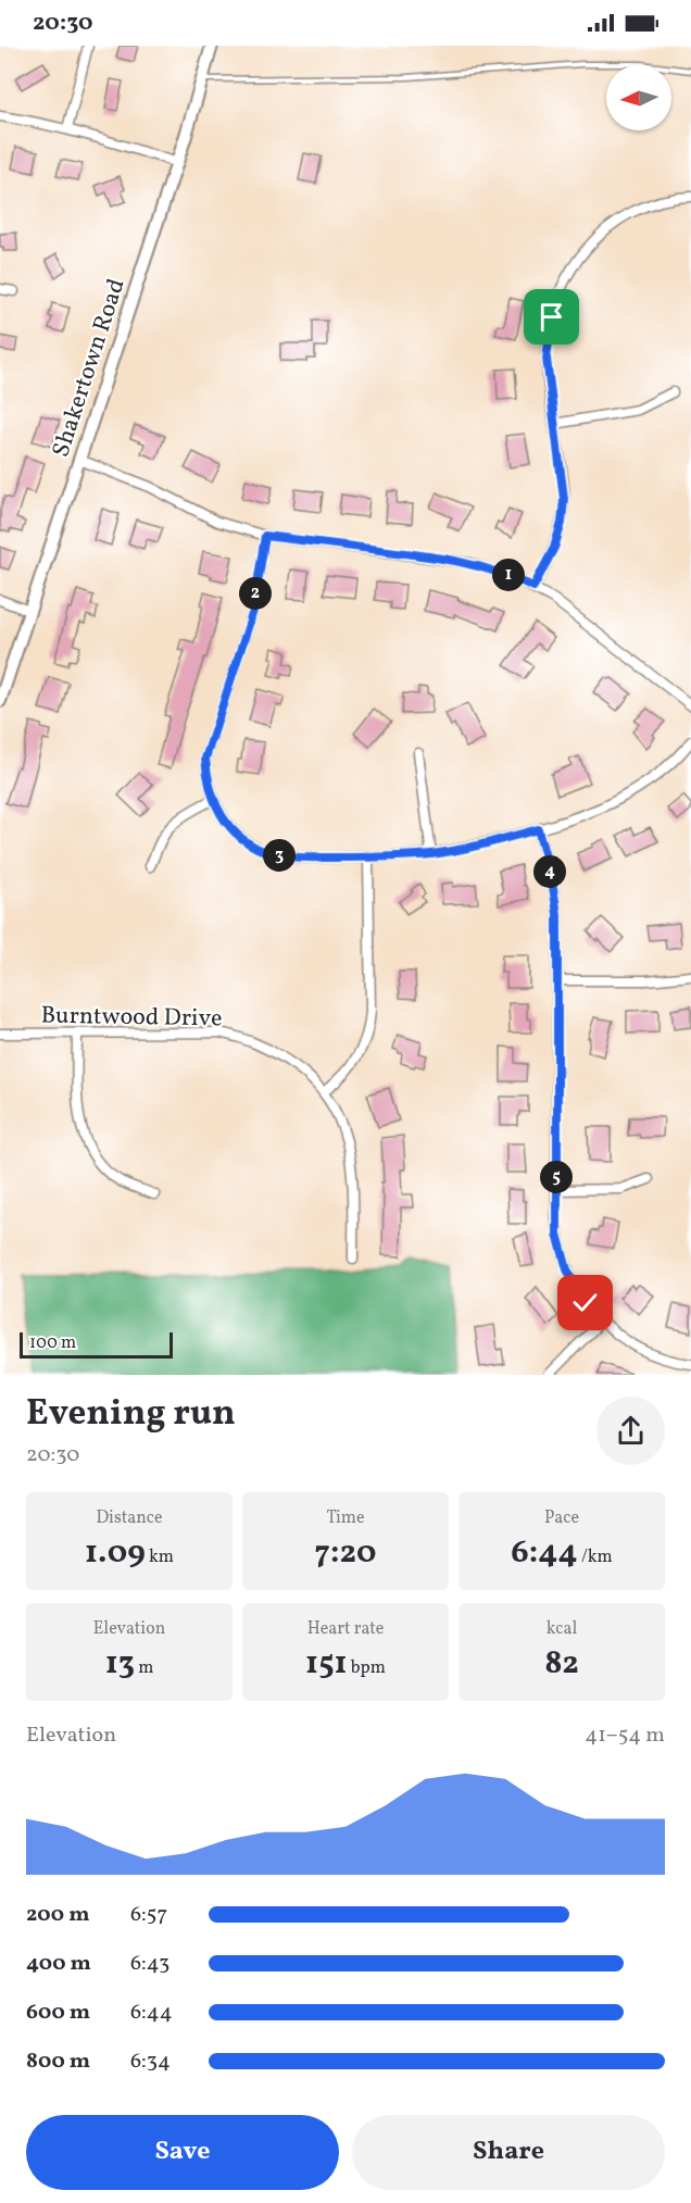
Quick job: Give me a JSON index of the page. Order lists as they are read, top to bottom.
{
  "streets": {
    "street": ["Shakertown Road", "Burntwood Drive"]
  },
  "scale_bar": "100 m",
  "north": "left",
  "page": {
    "status": "20:30",
    "pins": [
      "1",
      "2",
      "3",
      "4",
      "5"
    ],
    "scale": "100 m",
    "heading": ["Evening run", "20:30"],
    "stats": [
      ["Distance", "1.09 km"],
      ["Time", "7:20"],
      ["Pace", "6:44 /km"],
      ["Elevation", "13 m"],
      ["Heart rate", "151 bpm"],
      ["kcal", "82"]
    ],
    "chart": ["Elevation", "41–54 m"],
    "list": [
      {
        "name": "200 m",
        "note": "6:57"
      },
      {
        "name": "400 m",
        "note": "6:43"
      },
      {
        "name": "600 m",
        "note": "6:44"
      },
      {
        "name": "800 m",
        "note": "6:34"
      }
    ],
    "buttons": ["Save", "Share"]
  }
}
